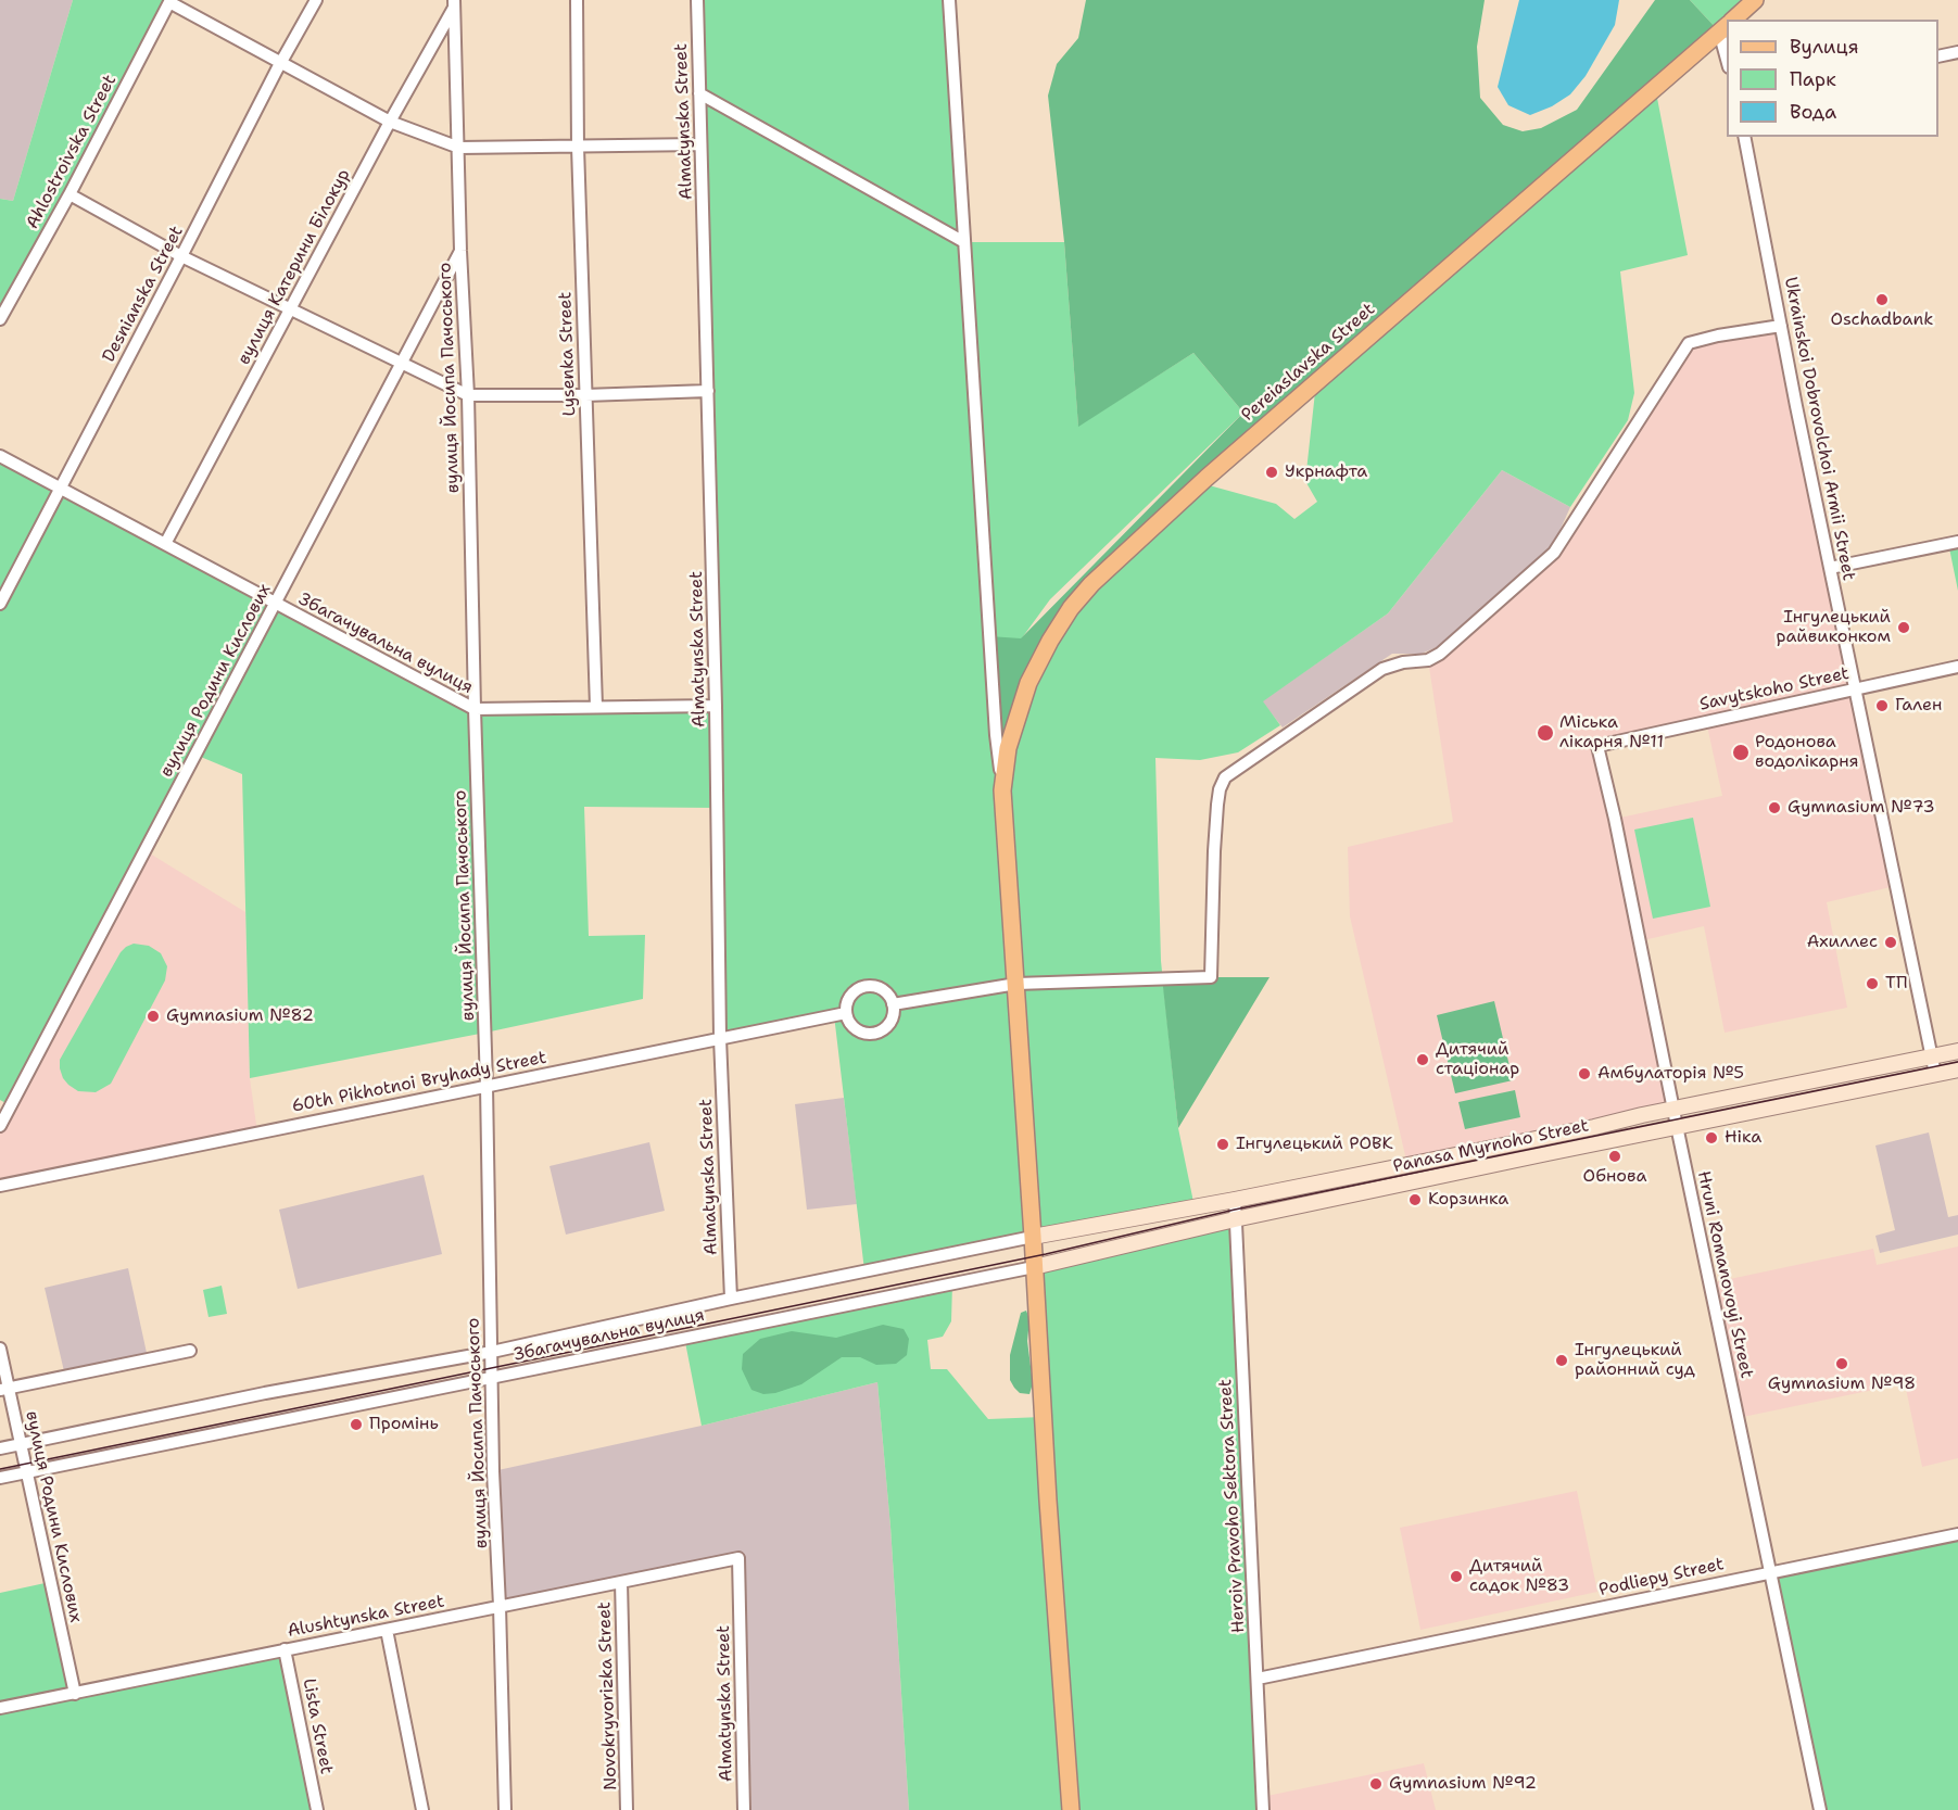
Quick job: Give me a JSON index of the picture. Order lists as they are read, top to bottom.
{
  "streets": {
    "main road": ["Pereiaslavska Street", "Panasa Myrnoho Street"],
    "street": [
      "Almatynska Street",
      "Ahlostroivska Street",
      "вулиця Катерини Білокур",
      "Desnianska Street",
      "Lysenka Street",
      "вулиця Йосипа Пачоського",
      "Ukrainskoi Dobrovolchoi Armii Street",
      "Збагачувальна вулиця",
      "вулиця Родини Кислових",
      "Savytskoho Street",
      "60th Pikhotnoi Bryhady Street",
      "Hruni Romanovoyi Street",
      "Heroiv Pravoho Sektora Street",
      "Podliepy Street",
      "Alushtynska Street",
      "Novokryvorizka Street",
      "Lista Street"
    ]
  },
  "crossings": [
    ["Almatynska Street", "Збагачувальна вулиця"],
    ["Almatynska Street", "60th Pikhotnoi Bryhady Street"],
    ["Almatynska Street", "Alushtynska Street"],
    ["вулиця Катерини Білокур", "вулиця Йосипа Пачоського"],
    ["вулиця Катерини Білокур", "Збагачувальна вулиця"],
    ["Desnianska Street", "Збагачувальна вулиця"],
    ["Lysenka Street", "Збагачувальна вулиця"],
    ["Pereiaslavska Street", "Збагачувальна вулиця"],
    ["Pereiaslavska Street", "Panasa Myrnoho Street"],
    ["вулиця Йосипа Пачоського", "Збагачувальна вулиця"],
    ["вулиця Йосипа Пачоського", "вулиця Родини Кислових"],
    ["вулиця Йосипа Пачоського", "60th Pikhotnoi Bryhady Street"],
    ["вулиця Йосипа Пачоського", "Alushtynska Street"],
    ["Ukrainskoi Dobrovolchoi Armii Street", "Savytskoho Street"],
    ["Ukrainskoi Dobrovolchoi Armii Street", "Panasa Myrnoho Street"],
    ["Збагачувальна вулиця", "вулиця Родини Кислових"],
    ["Збагачувальна вулиця", "Panasa Myrnoho Street"],
    ["вулиця Родини Кислових", "Alushtynska Street"],
    ["Savytskoho Street", "Hruni Romanovoyi Street"],
    ["Panasa Myrnoho Street", "Hruni Romanovoyi Street"],
    ["Panasa Myrnoho Street", "Heroiv Pravoho Sektora Street"],
    ["Hruni Romanovoyi Street", "Podliepy Street"],
    ["Heroiv Pravoho Sektora Street", "Podliepy Street"],
    ["Alushtynska Street", "Novokryvorizka Street"],
    ["Alushtynska Street", "Lista Street"]
  ],
  "places": [
    "Oschadbank",
    "Укрнафта",
    "Інгулецький райвиконком",
    "Гален",
    "Міська лікарня №11",
    "Родонова водолікарня",
    "Gymnasium №73",
    "Ахиллес",
    "ТП",
    "Gymnasium №82",
    "Дитячий стаціонар",
    "Амбулаторія №5",
    "Ніка",
    "Інгулецький РОВК",
    "Обнова",
    "Корзинка",
    "Інгулецький районний суд",
    "Gymnasium №98",
    "Промінь",
    "Дитячий садок №83",
    "Gymnasium №92"
  ],
  "legend": ["Вулиця", "Парк", "Вода"]
}
